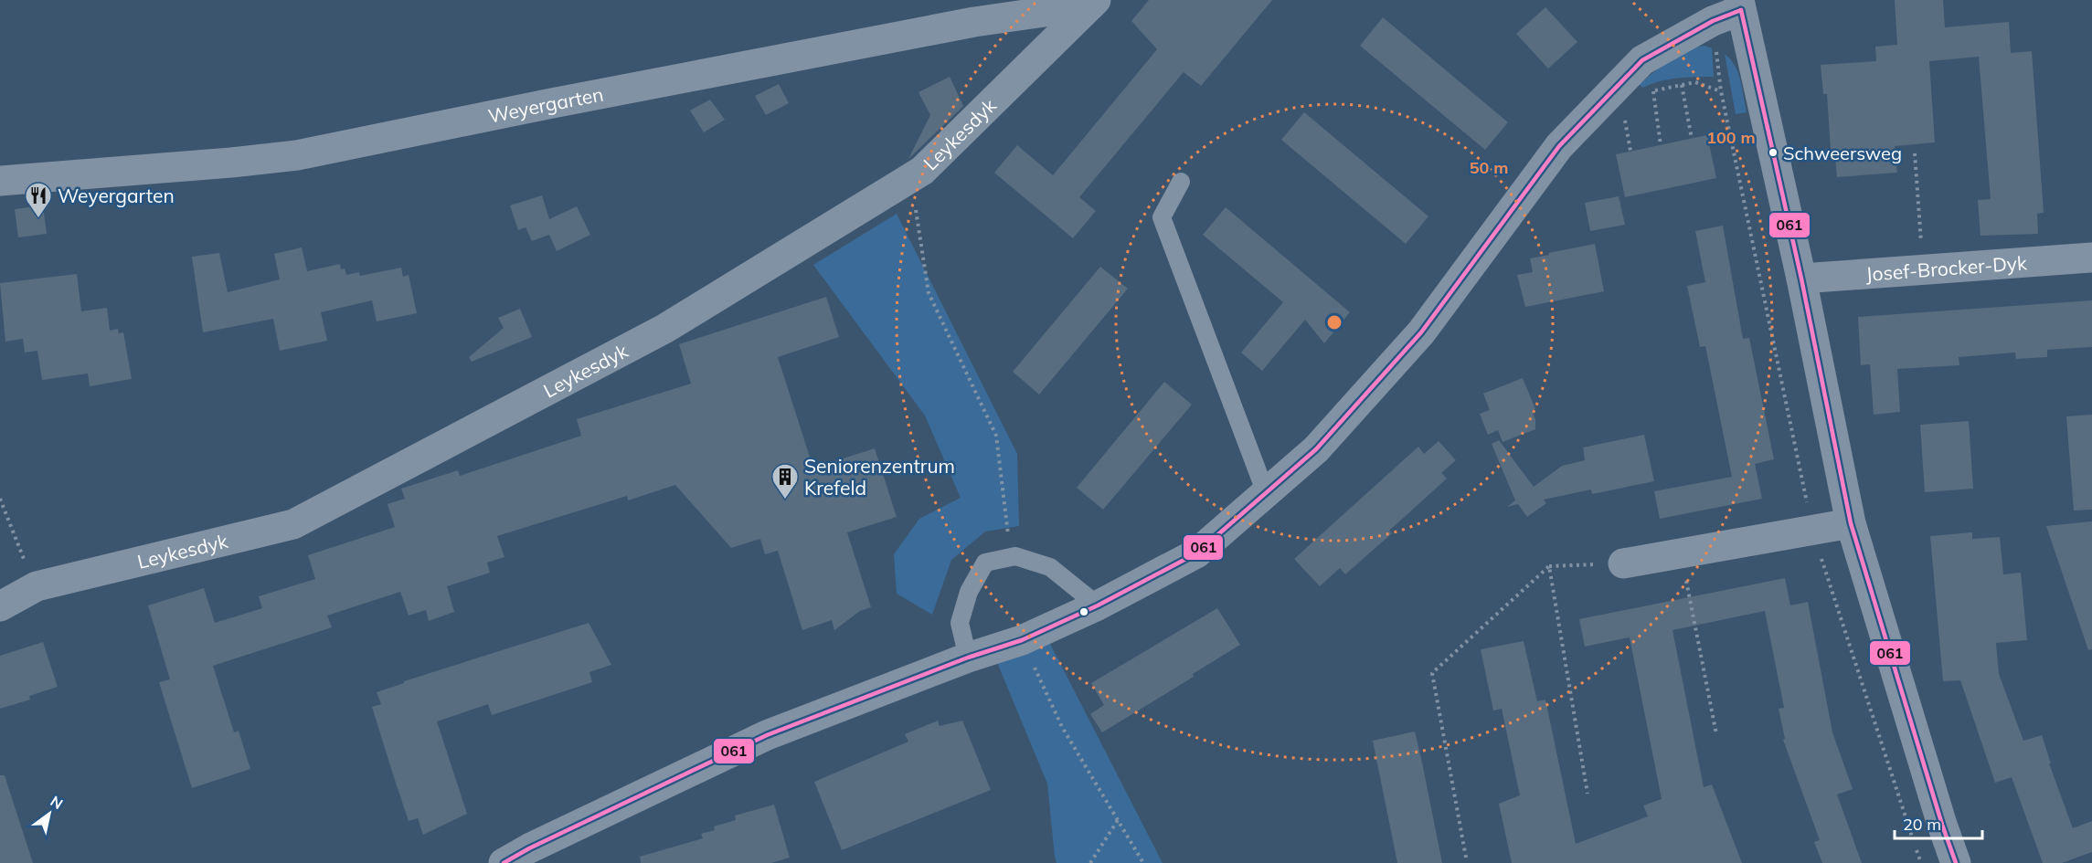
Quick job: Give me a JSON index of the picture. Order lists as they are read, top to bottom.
{
  "streets": {
    "street": ["Weyergarten", "Leykesdyk", "Josef-Brocker-Dyk"]
  },
  "crossings": [
    ["Weyergarten", "Leykesdyk"]
  ],
  "places": {
    "other": ["Schweersweg"],
    "restaurant": ["Weyergarten"],
    "building": ["Seniorenzentrum Krefeld"]
  },
  "lines": ["transit line 061"],
  "scale_bar": "20 m",
  "north": "top right",
  "rings": ["100 m", "50 m"]
}
